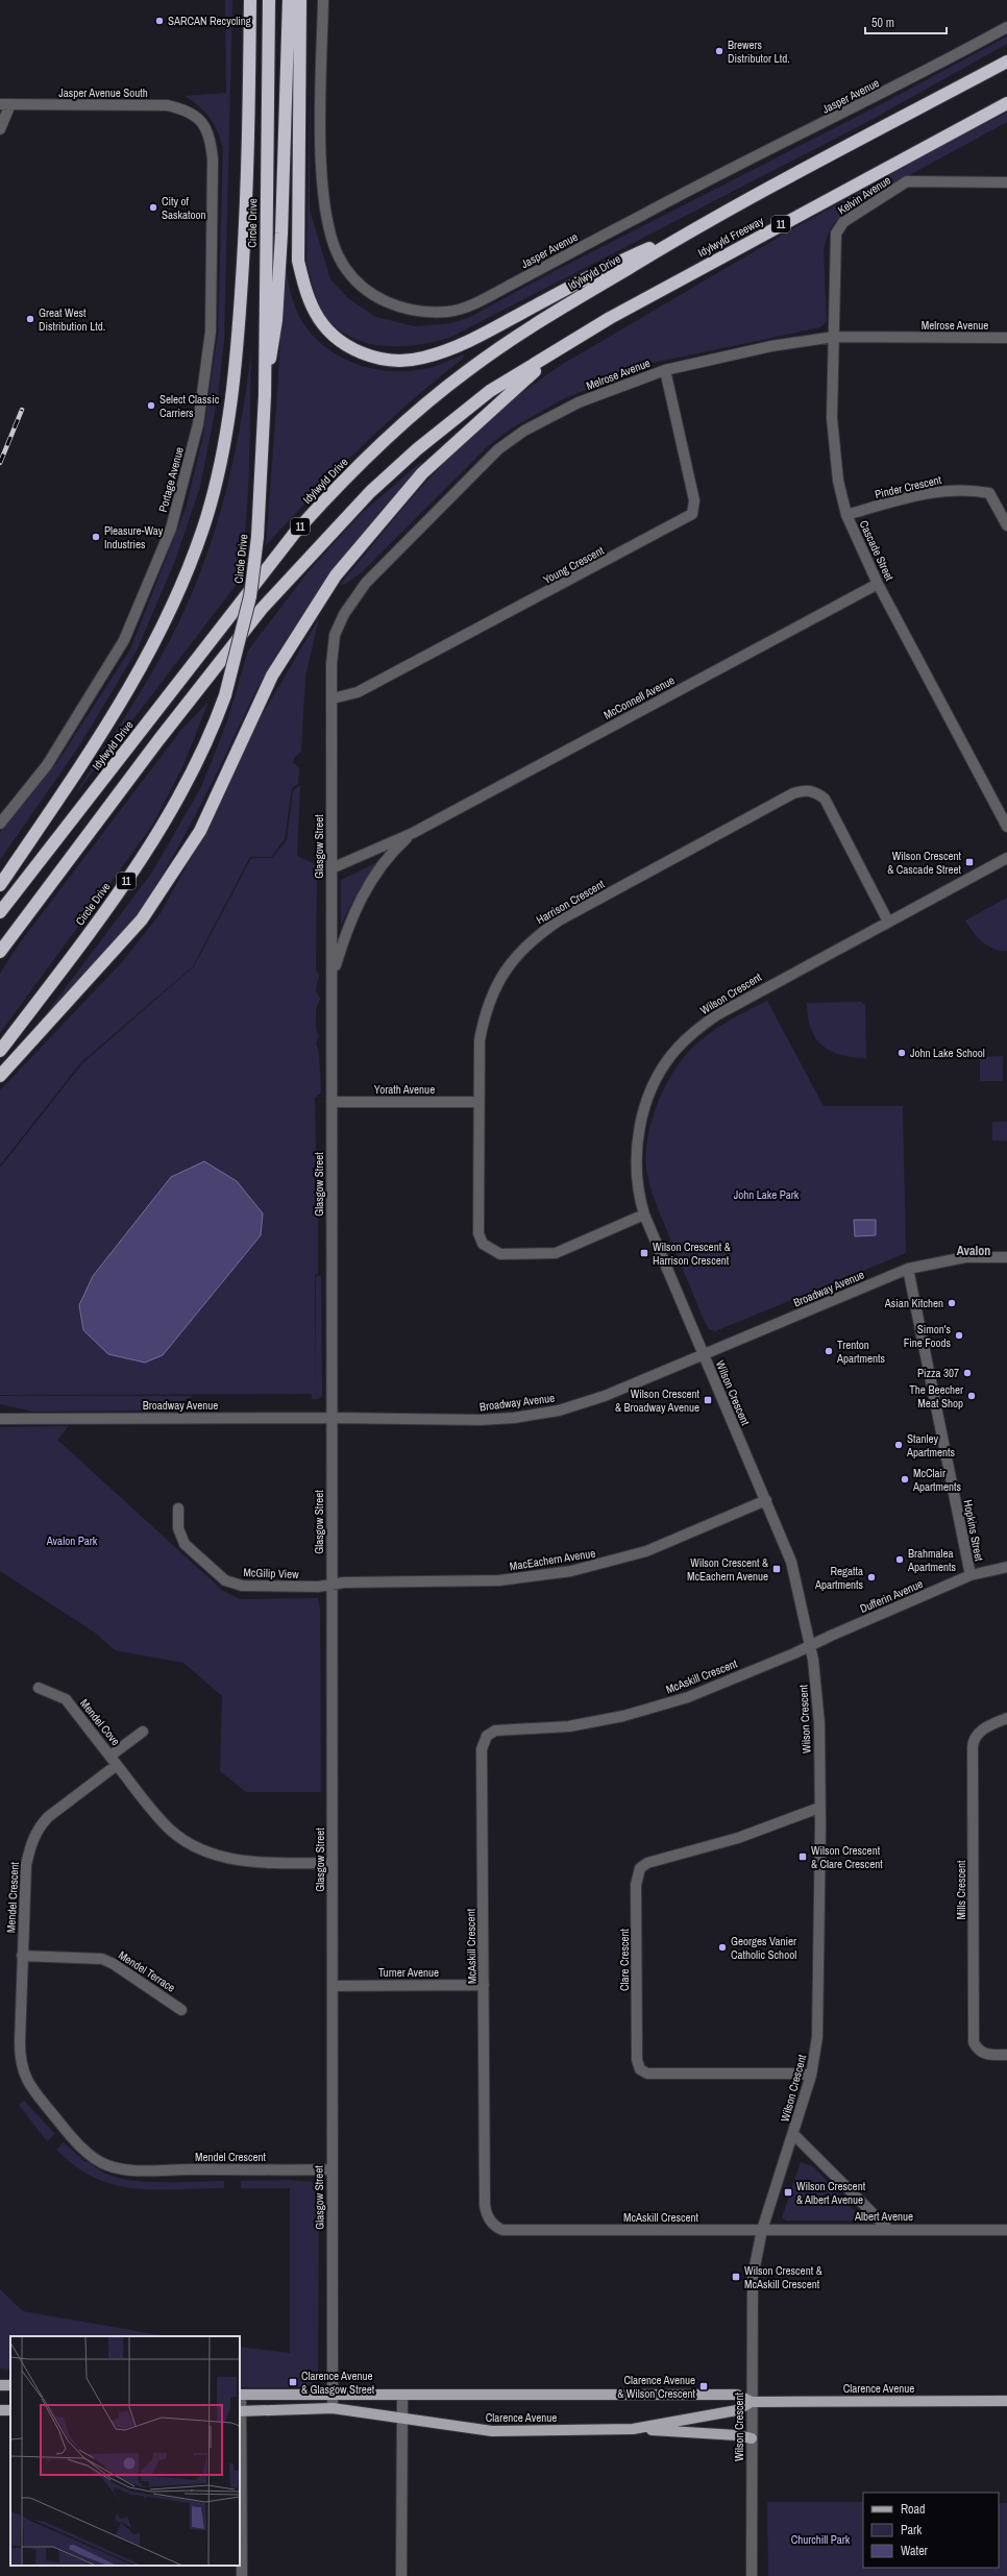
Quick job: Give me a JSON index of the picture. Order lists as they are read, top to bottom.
{
  "streets": {
    "highway": [
      "Circle Drive",
      "11",
      "Idylwyld Freeway",
      "Idylwyld Drive"
    ],
    "main road": ["Clarence Avenue"],
    "street": [
      "Jasper Avenue South",
      "Jasper Avenue",
      "Kelvin Avenue",
      "Melrose Avenue",
      "Portage Avenue",
      "Pinder Crescent",
      "Cascade Street",
      "Young Crescent",
      "McConnell Avenue",
      "Glasgow Street",
      "Harrison Crescent",
      "Wilson Crescent",
      "Yorath Avenue",
      "Broadway Avenue",
      "Hopkins Street",
      "MacEachern Avenue",
      "McGilip View",
      "Dufferin Avenue",
      "McAskill Crescent",
      "Mendel Cove",
      "Mills Crescent",
      "Mendel Crescent",
      "Clare Crescent",
      "Mendel Terrace",
      "Turner Avenue",
      "Albert Avenue"
    ]
  },
  "crossings": [
    ["Jasper Avenue South", "Portage Avenue"],
    ["Kelvin Avenue", "Cascade Street"],
    ["11", "Idylwyld Freeway"],
    ["11", "Idylwyld Drive"],
    ["Melrose Avenue", "Cascade Street"],
    ["Melrose Avenue", "Young Crescent"],
    ["Melrose Avenue", "Glasgow Street"],
    ["Pinder Crescent", "Cascade Street"],
    ["Cascade Street", "McConnell Avenue"],
    ["Young Crescent", "Glasgow Street"],
    ["McConnell Avenue", "Glasgow Street"],
    ["Glasgow Street", "Yorath Avenue"],
    ["Glasgow Street", "Broadway Avenue"],
    ["Glasgow Street", "MacEachern Avenue"],
    ["Glasgow Street", "McGilip View"],
    ["Glasgow Street", "Mendel Crescent"],
    ["Glasgow Street", "Turner Avenue"],
    ["Glasgow Street", "Clarence Avenue"],
    ["Harrison Crescent", "Wilson Crescent"],
    ["Harrison Crescent", "Yorath Avenue"],
    ["Wilson Crescent", "Broadway Avenue"],
    ["Wilson Crescent", "MacEachern Avenue"],
    ["Wilson Crescent", "Dufferin Avenue"],
    ["Wilson Crescent", "McAskill Crescent"],
    ["Wilson Crescent", "Clare Crescent"],
    ["Wilson Crescent", "Albert Avenue"],
    ["Wilson Crescent", "Clarence Avenue"],
    ["Broadway Avenue", "Hopkins Street"],
    ["Hopkins Street", "Dufferin Avenue"],
    ["MacEachern Avenue", "McGilip View"],
    ["Dufferin Avenue", "McAskill Crescent"],
    ["McAskill Crescent", "Turner Avenue"],
    ["McAskill Crescent", "Albert Avenue"],
    ["Mendel Cove", "Mendel Crescent"],
    ["Mendel Crescent", "Mendel Terrace"]
  ],
  "districts": ["Avalon"],
  "parks": ["John Lake Park", "Avalon Park", "Churchill Park"],
  "places": {
    "other": [
      "SARCAN Recycling",
      "Brewers Distributor Ltd.",
      "City of Saskatoon",
      "Great West Distribution Ltd.",
      "Select Classic Carriers",
      "Pleasure-Way Industries",
      "John Lake School",
      "Asian Kitchen",
      "Simon's Fine Foods",
      "Trenton Apartments",
      "Pizza 307",
      "The Beecher Meat Shop",
      "Stanley Apartments",
      "McClair Apartments",
      "Brahmalea Apartments",
      "Regatta Apartments",
      "Georges Vanier Catholic School"
    ],
    "transit": [
      "Wilson Crescent & Cascade Street",
      "Wilson Crescent & Harrison Crescent",
      "Wilson Crescent & Broadway Avenue",
      "Wilson Crescent & McEachern Avenue",
      "Wilson Crescent & Clare Crescent",
      "Wilson Crescent & Albert Avenue",
      "Wilson Crescent & McAskill Crescent",
      "Clarence Avenue & Glasgow Street",
      "Clarence Avenue & Wilson Crescent"
    ]
  },
  "legend": ["Road", "Park", "Water"],
  "scale_bar": "50 m"
}
